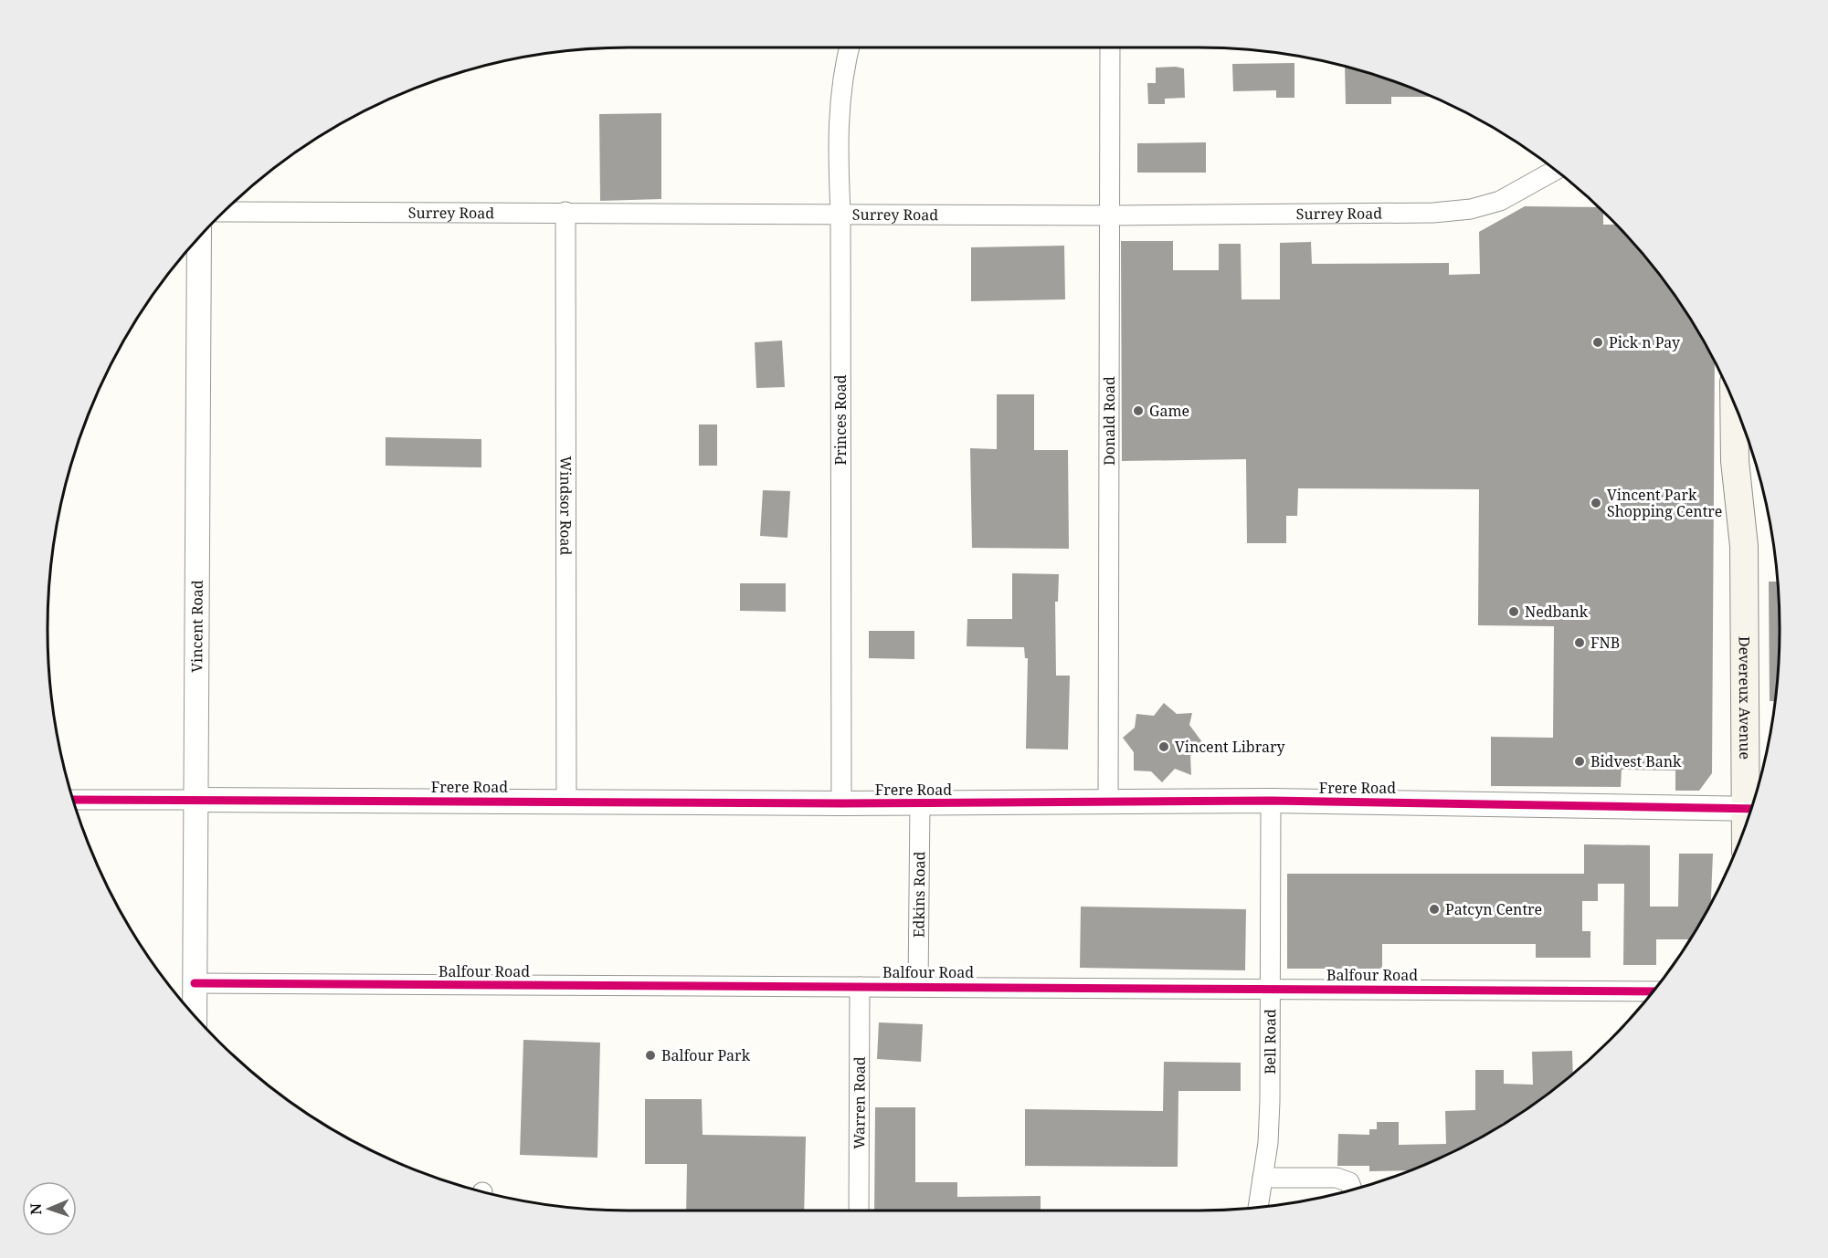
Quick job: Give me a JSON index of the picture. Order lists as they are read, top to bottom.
{
  "streets": {
    "main road": ["Devereux Avenue"],
    "street": [
      "Surrey Road",
      "Princes Road",
      "Donald Road",
      "Windsor Road",
      "Vincent Road",
      "Frere Road",
      "Edkins Road",
      "Balfour Road",
      "Bell Road",
      "Warren Road"
    ]
  },
  "crossings": [
    ["Surrey Road", "Princes Road"],
    ["Surrey Road", "Donald Road"],
    ["Surrey Road", "Windsor Road"],
    ["Princes Road", "Frere Road"],
    ["Donald Road", "Frere Road"],
    ["Windsor Road", "Frere Road"],
    ["Vincent Road", "Frere Road"],
    ["Vincent Road", "Balfour Road"],
    ["Frere Road", "Edkins Road"],
    ["Frere Road", "Bell Road"],
    ["Edkins Road", "Balfour Road"],
    ["Balfour Road", "Bell Road"],
    ["Balfour Road", "Warren Road"]
  ],
  "places": [
    "Pick n Pay",
    "Game",
    "Vincent Park Shopping Centre",
    "Nedbank",
    "FNB",
    "Vincent Library",
    "Bidvest Bank",
    "Patcyn Centre",
    "Balfour Park"
  ],
  "north": "left"
}
